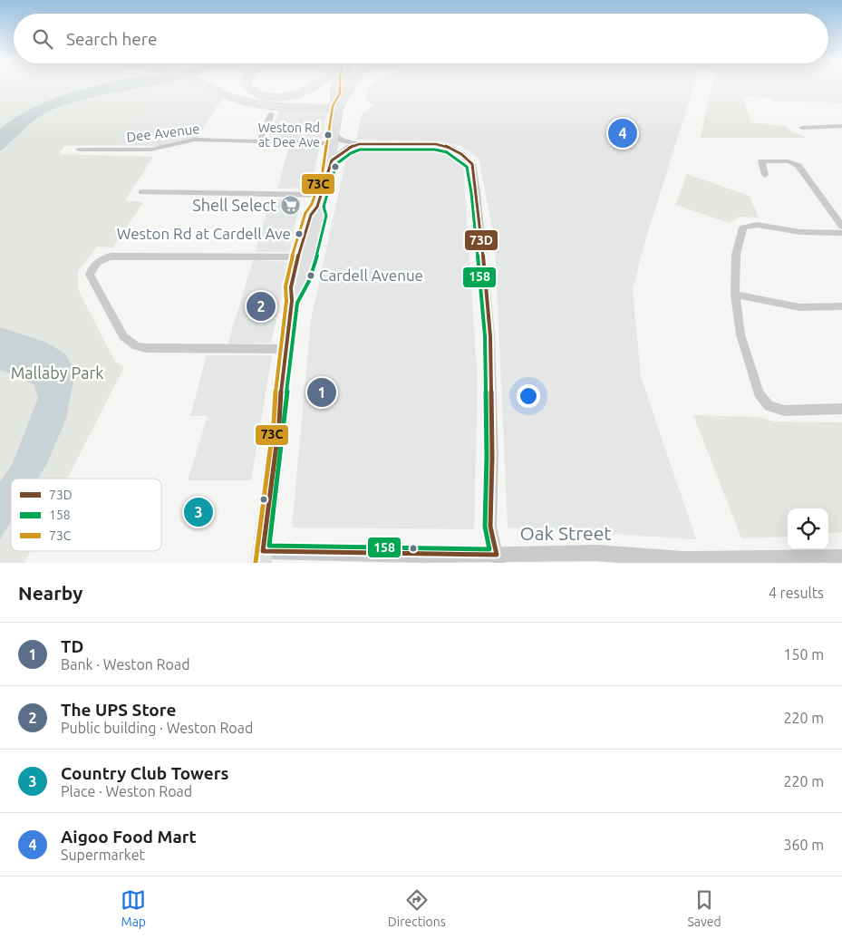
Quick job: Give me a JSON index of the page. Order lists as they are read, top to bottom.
{
  "streets": {
    "street": ["Dee Avenue", "Oak Street"]
  },
  "crossings": [
    ["Dee Avenue", "Oak Street"]
  ],
  "parks": ["Mallaby Park"],
  "places": {
    "other": ["Weston Rd at Dee Ave", "Weston Rd at Cardell Ave", "Cardell Avenue"],
    "supermarket": ["Shell Select"]
  },
  "lines": ["transit line 73C", "transit line 73D", "transit line 158"],
  "legend": ["73D", "158", "73C"],
  "page": {
    "search": "Search here",
    "pins": [
      "4",
      "2",
      "1",
      "3"
    ],
    "heading": ["Nearby", "4 results"],
    "list": [
      {
        "mark": "1",
        "name": "TD",
        "note": "Bank · Weston Road",
        "value": "150 m"
      },
      {
        "mark": "2",
        "name": "The UPS Store",
        "note": "Public building · Weston Road",
        "value": "220 m"
      },
      {
        "mark": "3",
        "name": "Country Club Towers",
        "note": "Place · Weston Road",
        "value": "220 m"
      },
      {
        "mark": "4",
        "name": "Aigoo Food Mart",
        "note": "Supermarket",
        "value": "360 m"
      }
    ],
    "nav": ["Map", "Directions", "Saved"]
  }
}
